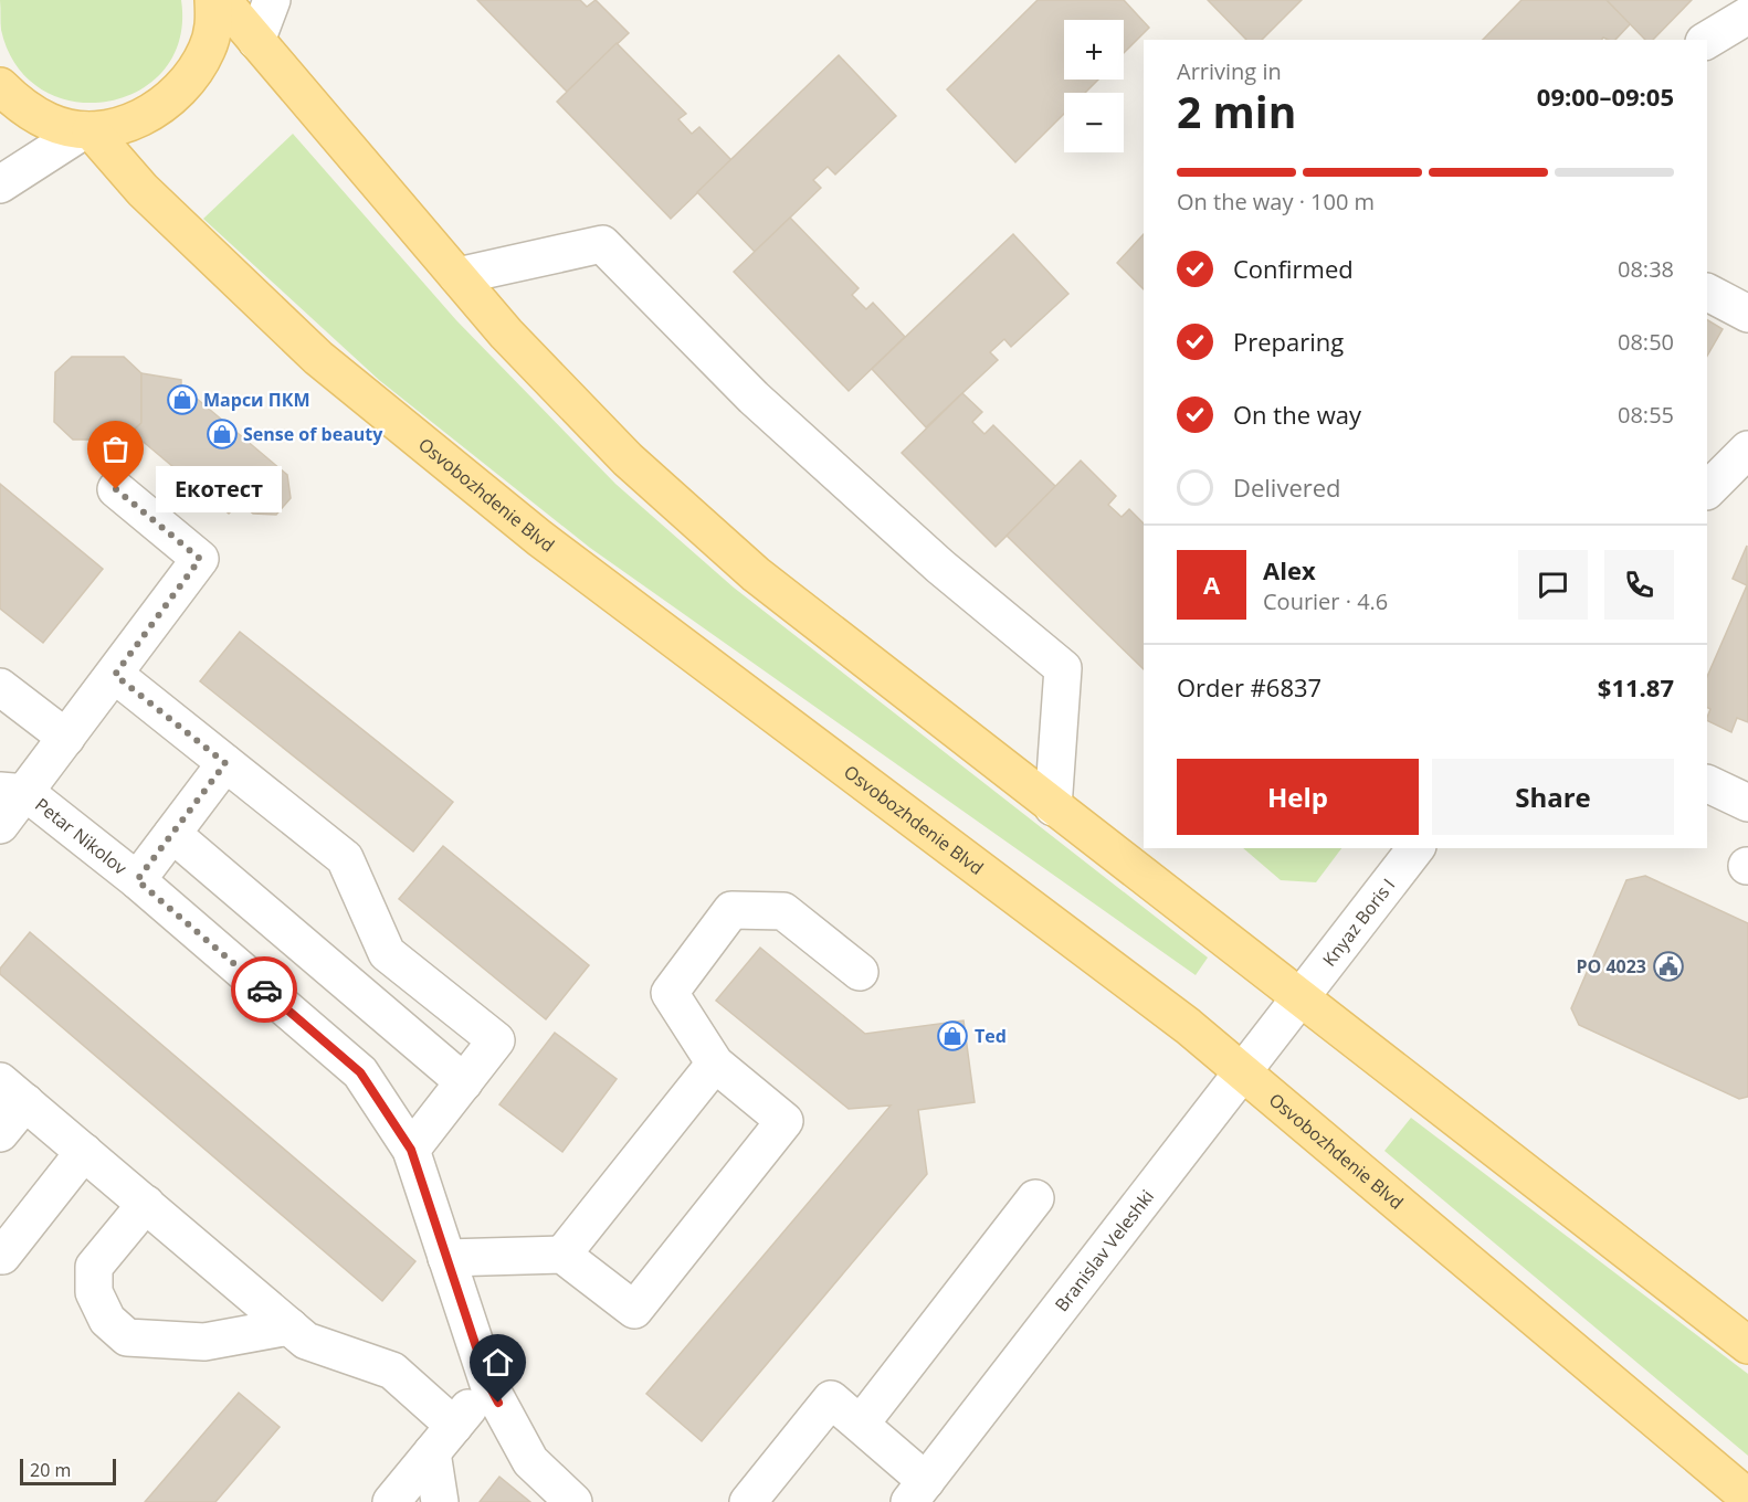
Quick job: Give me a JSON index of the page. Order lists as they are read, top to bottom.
{
  "streets": {
    "main road": ["Osvobozhdenie Blvd"],
    "street": ["Petar Nikolov", "Knyaz Boris I", "Branislav Veleshki"]
  },
  "crossings": [
    ["Osvobozhdenie Blvd", "Branislav Veleshki"],
    ["Knyaz Boris I", "Branislav Veleshki"]
  ],
  "places": {
    "shop": ["Марси ПКМ", "Sense of beauty", "Ted"],
    "other": ["Екотест"],
    "public building": ["PO 4023"]
  },
  "scale_bar": "20 m",
  "page": {
    "map_buttons": ["+", "−"],
    "heading": ["2 min", "Arriving in", "09:00–09:05"],
    "panel": [
      "Alex",
      "Courier · 4.6",
      "Order #6837",
      "$11.87"
    ],
    "bar": "On the way · 100 m",
    "list": [
      ["Confirmed", "08:38"],
      ["Preparing", "08:50"],
      ["On the way", "08:55"],
      "Delivered"
    ],
    "bubble": "Екотест",
    "round": "A",
    "buttons": ["Help", "Share"],
    "scale": "20 m"
  }
}
